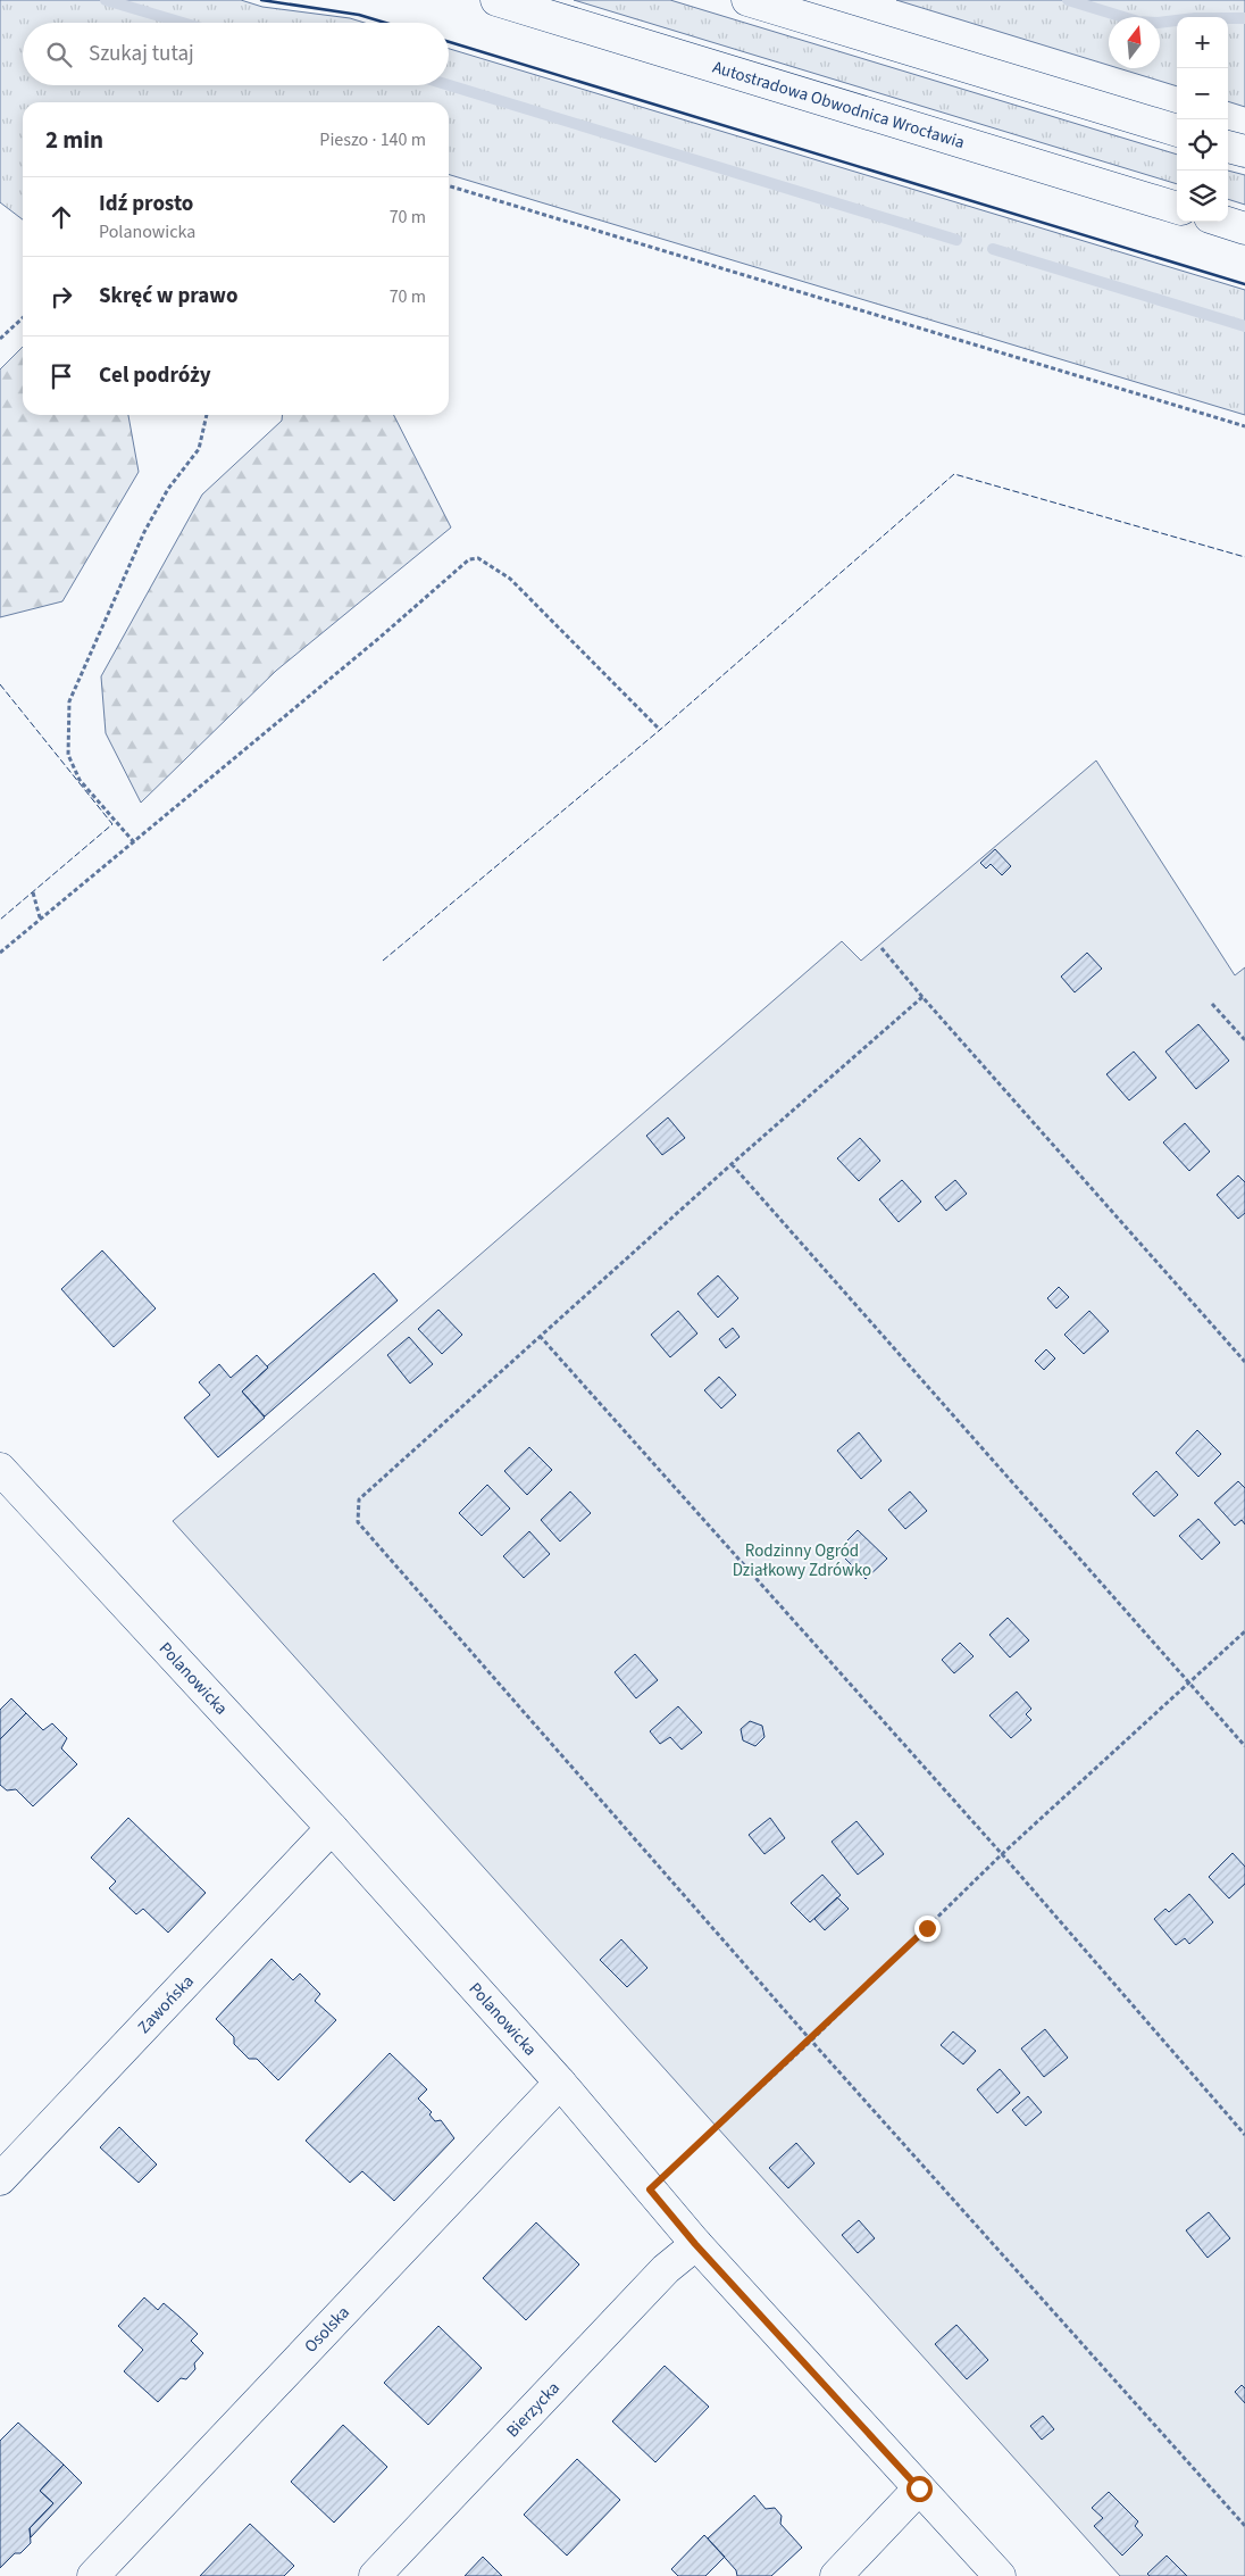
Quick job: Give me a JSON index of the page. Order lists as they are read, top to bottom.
{
  "streets": {
    "main road": [
      "Autostradowa Obwodnica Wrocławia",
      "Polanowicka",
      "Zawońska",
      "Osolska",
      "Bierzycka"
    ]
  },
  "crossings": [
    ["Polanowicka", "Zawońska"],
    ["Polanowicka", "Osolska"],
    ["Polanowicka", "Bierzycka"]
  ],
  "parks": ["Rodzinny Ogród Działkowy Zdrówko"],
  "north": "top",
  "page": {
    "map_buttons": ["+", "−"],
    "search": "Szukaj tutaj",
    "heading": ["2 min", "Pieszo · 140 m"],
    "list": [
      ["Idź prosto", "Polanowicka", "70 m"],
      ["Skręć w prawo", "70 m"],
      "Cel podróży"
    ]
  }
}
